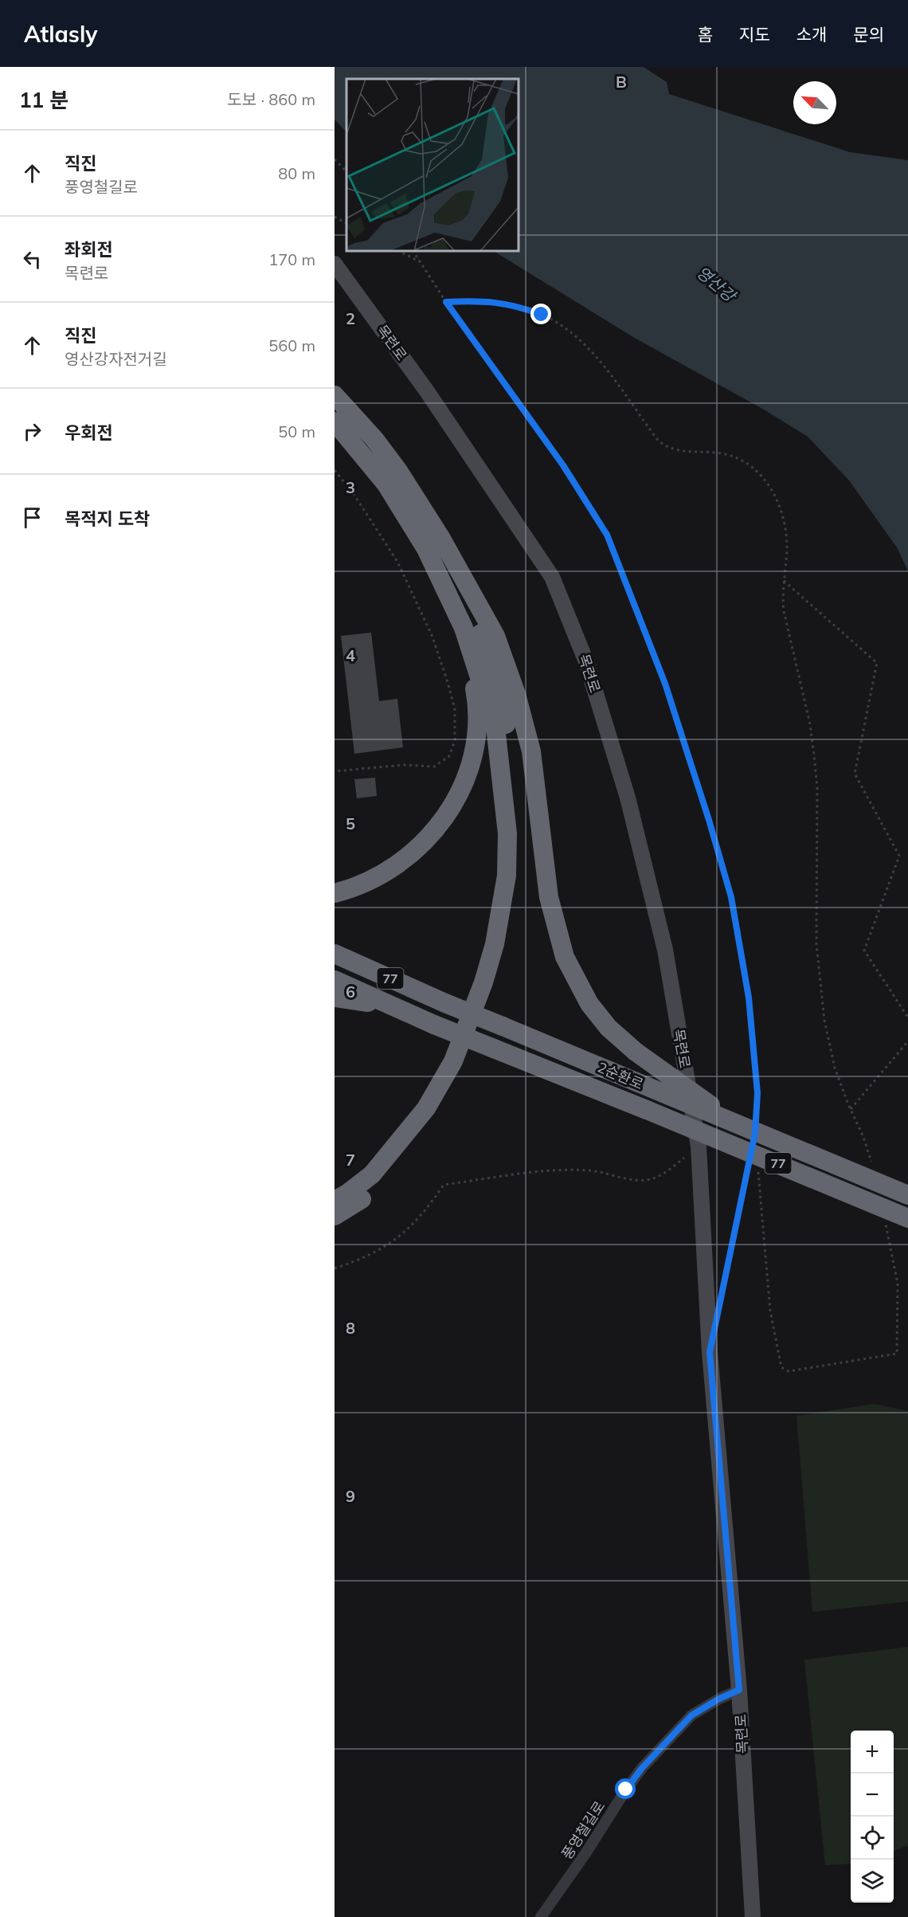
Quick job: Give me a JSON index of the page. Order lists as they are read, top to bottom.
{
  "streets": {
    "highway": ["77", "2순환로"],
    "street": ["목련로", "풍영철길로"]
  },
  "crossings": [
    ["목련로", "풍영철길로"]
  ],
  "water": ["영산강"],
  "north": "top left",
  "page": {
    "header": "Atlasly",
    "nav": [
      "홈",
      "지도",
      "소개",
      "문의"
    ],
    "heading": ["11 분", "도보 · 860 m"],
    "list": [
      ["직진", "풍영철길로", "80 m"],
      ["좌회전", "목련로", "170 m"],
      ["직진", "영산강자전거길", "560 m"],
      ["우회전", "50 m"],
      "목적지 도착"
    ],
    "map_buttons": ["+", "−"]
  },
  "grid": {
    "columns": ["B"],
    "rows": [
      "2",
      "3",
      "4",
      "5",
      "6",
      "7",
      "8",
      "9"
    ]
  }
}
